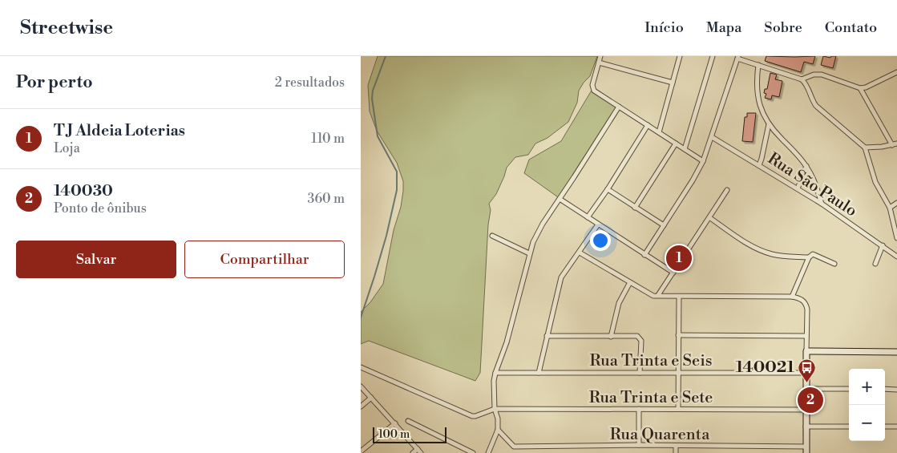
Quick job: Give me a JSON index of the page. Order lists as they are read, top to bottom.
{
  "streets": {
    "street": [
      "Rua São Paulo",
      "Rua Trinta e Seis",
      "Rua Trinta e Sete",
      "Rua Quarenta"
    ]
  },
  "places": {
    "bus stop": ["140021"]
  },
  "scale_bar": "100 m",
  "page": {
    "header": "Streetwise",
    "nav": [
      "Início",
      "Mapa",
      "Sobre",
      "Contato"
    ],
    "heading": ["Por perto", "2 resultados"],
    "list": [
      {
        "mark": "1",
        "name": "T J Aldeia Loterias",
        "note": "Loja",
        "value": "110 m"
      },
      {
        "mark": "2",
        "name": "140030",
        "note": "Ponto de ônibus",
        "value": "360 m"
      }
    ],
    "buttons": ["Salvar", "Compartilhar"],
    "pins": ["1", "2"],
    "map_buttons": ["+", "−"],
    "scale": "100 m"
  }
}
